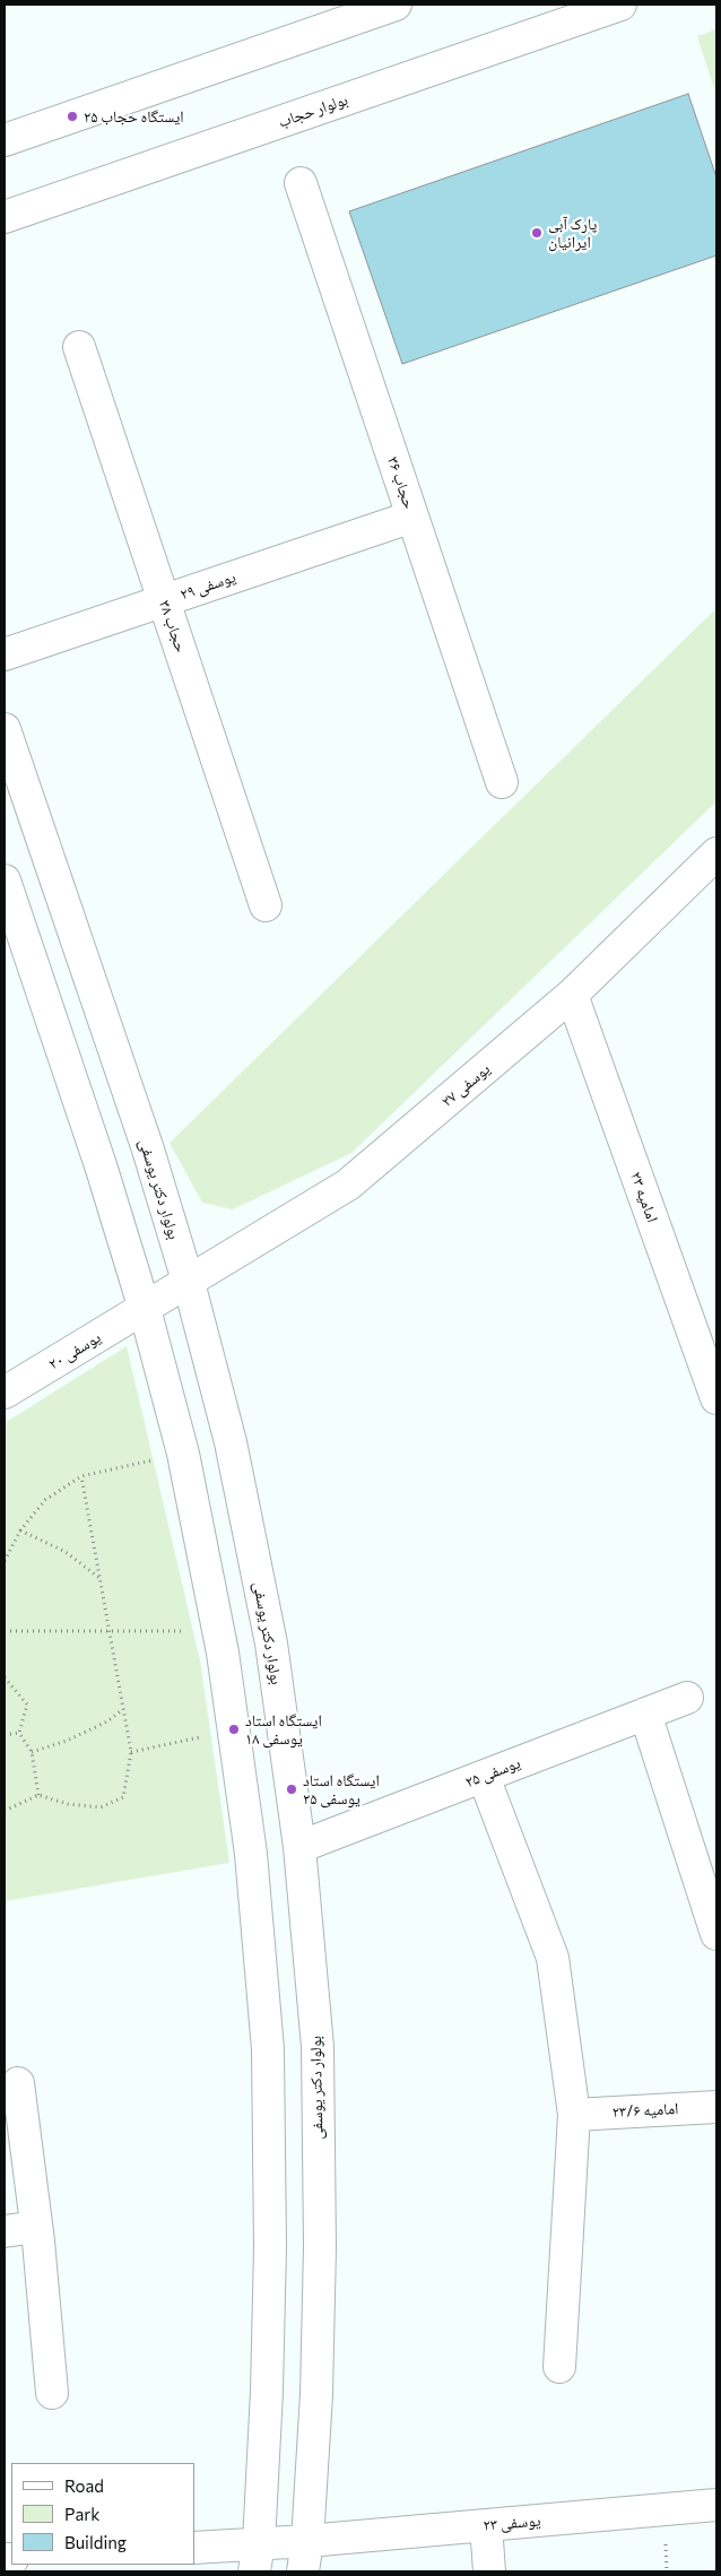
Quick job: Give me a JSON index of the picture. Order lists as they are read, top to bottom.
{
  "streets": {
    "street": [
      "بولوار حجاب",
      "حجاب ۳۶",
      "یوسفی ۲۹",
      "حجاب ۳۸",
      "یوسفی ۲۷",
      "بولوار دکتر یوسفی",
      "امامیه ۲۳",
      "یوسفی ۲۰",
      "یوسفی ۲۵",
      "امامیه ۲۳/۶",
      "یوسفی ۲۳"
    ]
  },
  "crossings": [
    ["حجاب ۳۶", "یوسفی ۲۹"],
    ["یوسفی ۲۹", "حجاب ۳۸"],
    ["یوسفی ۲۷", "بولوار دکتر یوسفی"],
    ["یوسفی ۲۷", "امامیه ۲۳"],
    ["یوسفی ۲۷", "یوسفی ۲۰"],
    ["بولوار دکتر یوسفی", "یوسفی ۲۵"],
    ["بولوار دکتر یوسفی", "یوسفی ۲۳"]
  ],
  "places": [
    "ایستگاه حجاب ۲۵",
    "پارک آبی ایرانیان",
    "ایستگاه استاد یوسفی ۱۸",
    "ایستگاه استاد یوسفی ۲۵"
  ],
  "legend": ["Road", "Park", "Building"]
}
